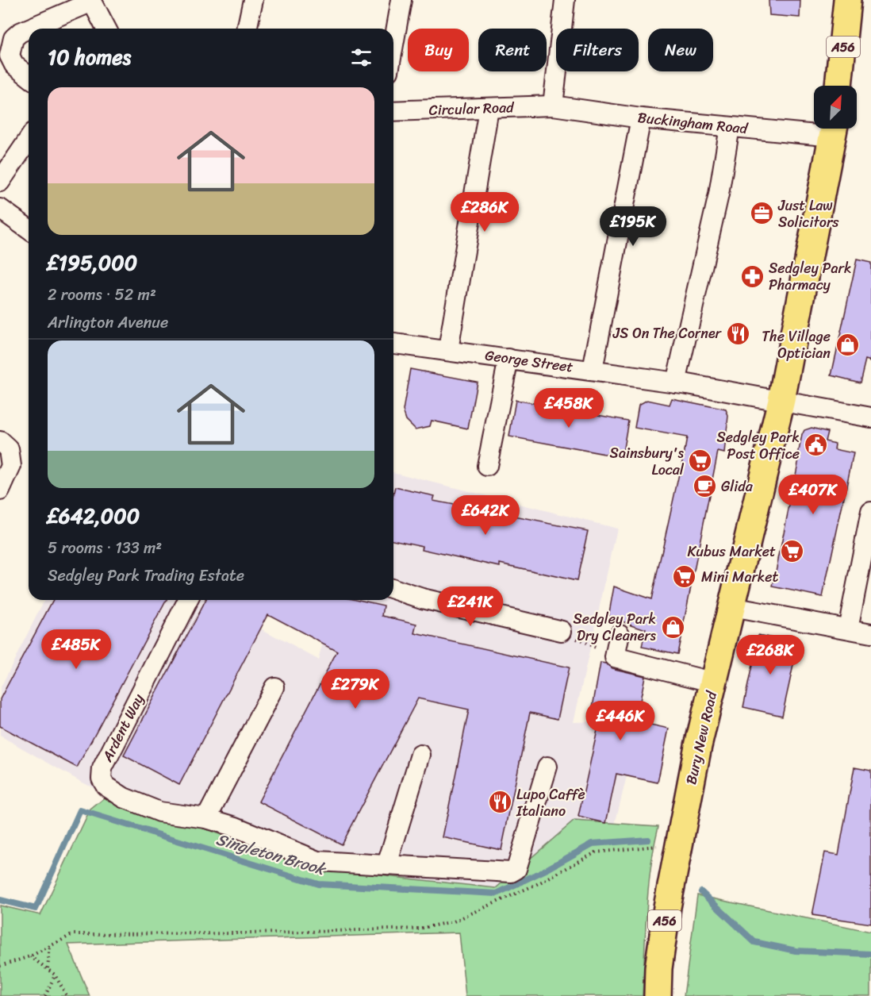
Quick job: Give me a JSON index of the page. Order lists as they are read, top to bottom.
{
  "streets": {
    "highway": ["A56", "Bury New Road"],
    "street": [
      "Circular Road",
      "Buckingham Road",
      "George Street",
      "Ardent Way"
    ]
  },
  "crossings": [
    ["Circular Road", "Buckingham Road"],
    ["George Street", "Bury New Road"]
  ],
  "water": ["Singleton Brook"],
  "places": {
    "office": ["Just Law Solicitors"],
    "pharmacy": ["Sedgley Park Pharmacy"],
    "restaurant": ["JS On The Corner", "Lupo Caffè Italiano"],
    "shop": ["The Village Optician", "Sedgley Park Dry Cleaners"],
    "public building": ["Sedgley Park Post Office"],
    "supermarket": ["Sainsbury's Local", "Kubus Market", "Mini Market"],
    "cafe": ["Glida"]
  },
  "north": "top right",
  "page": {
    "chip": [
      "Buy",
      "Rent",
      "Filters",
      "New"
    ],
    "heading": "10 homes",
    "list": [
      {
        "name": "£195,000",
        "note": "2 rooms · 52 m² · Arlington Avenue"
      },
      {
        "name": "£642,000",
        "note": "5 rooms · 133 m² · Sedgley Park Trading Estate"
      }
    ],
    "price": [
      "£286K",
      "£195K",
      "£458K",
      "£407K",
      "£642K",
      "£241K",
      "£485K",
      "£268K",
      "£279K",
      "£446K"
    ]
  }
}
